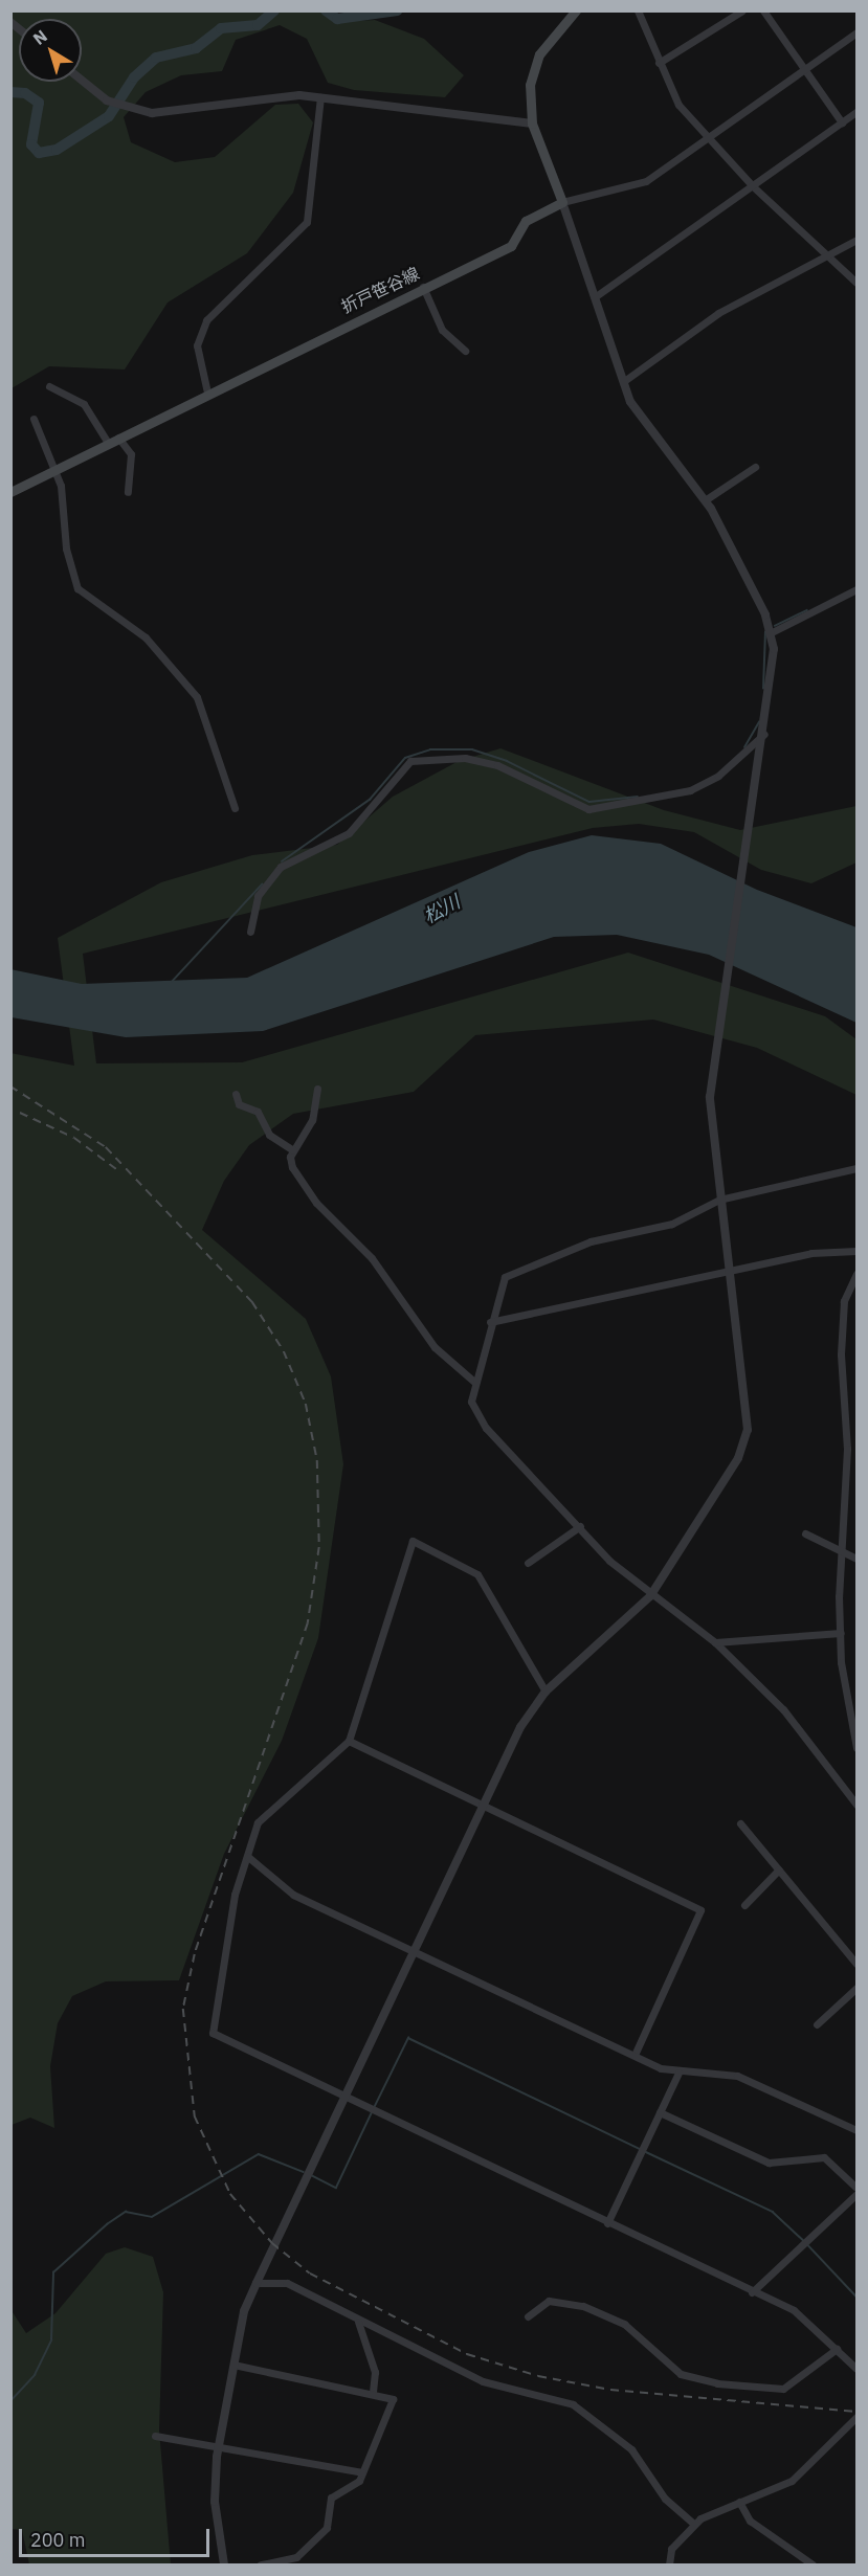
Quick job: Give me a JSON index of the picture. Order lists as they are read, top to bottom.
{
  "streets": {
    "main road": ["折戸笹谷線"]
  },
  "water": ["松川"],
  "scale_bar": "200 m",
  "north": "top left"
}
